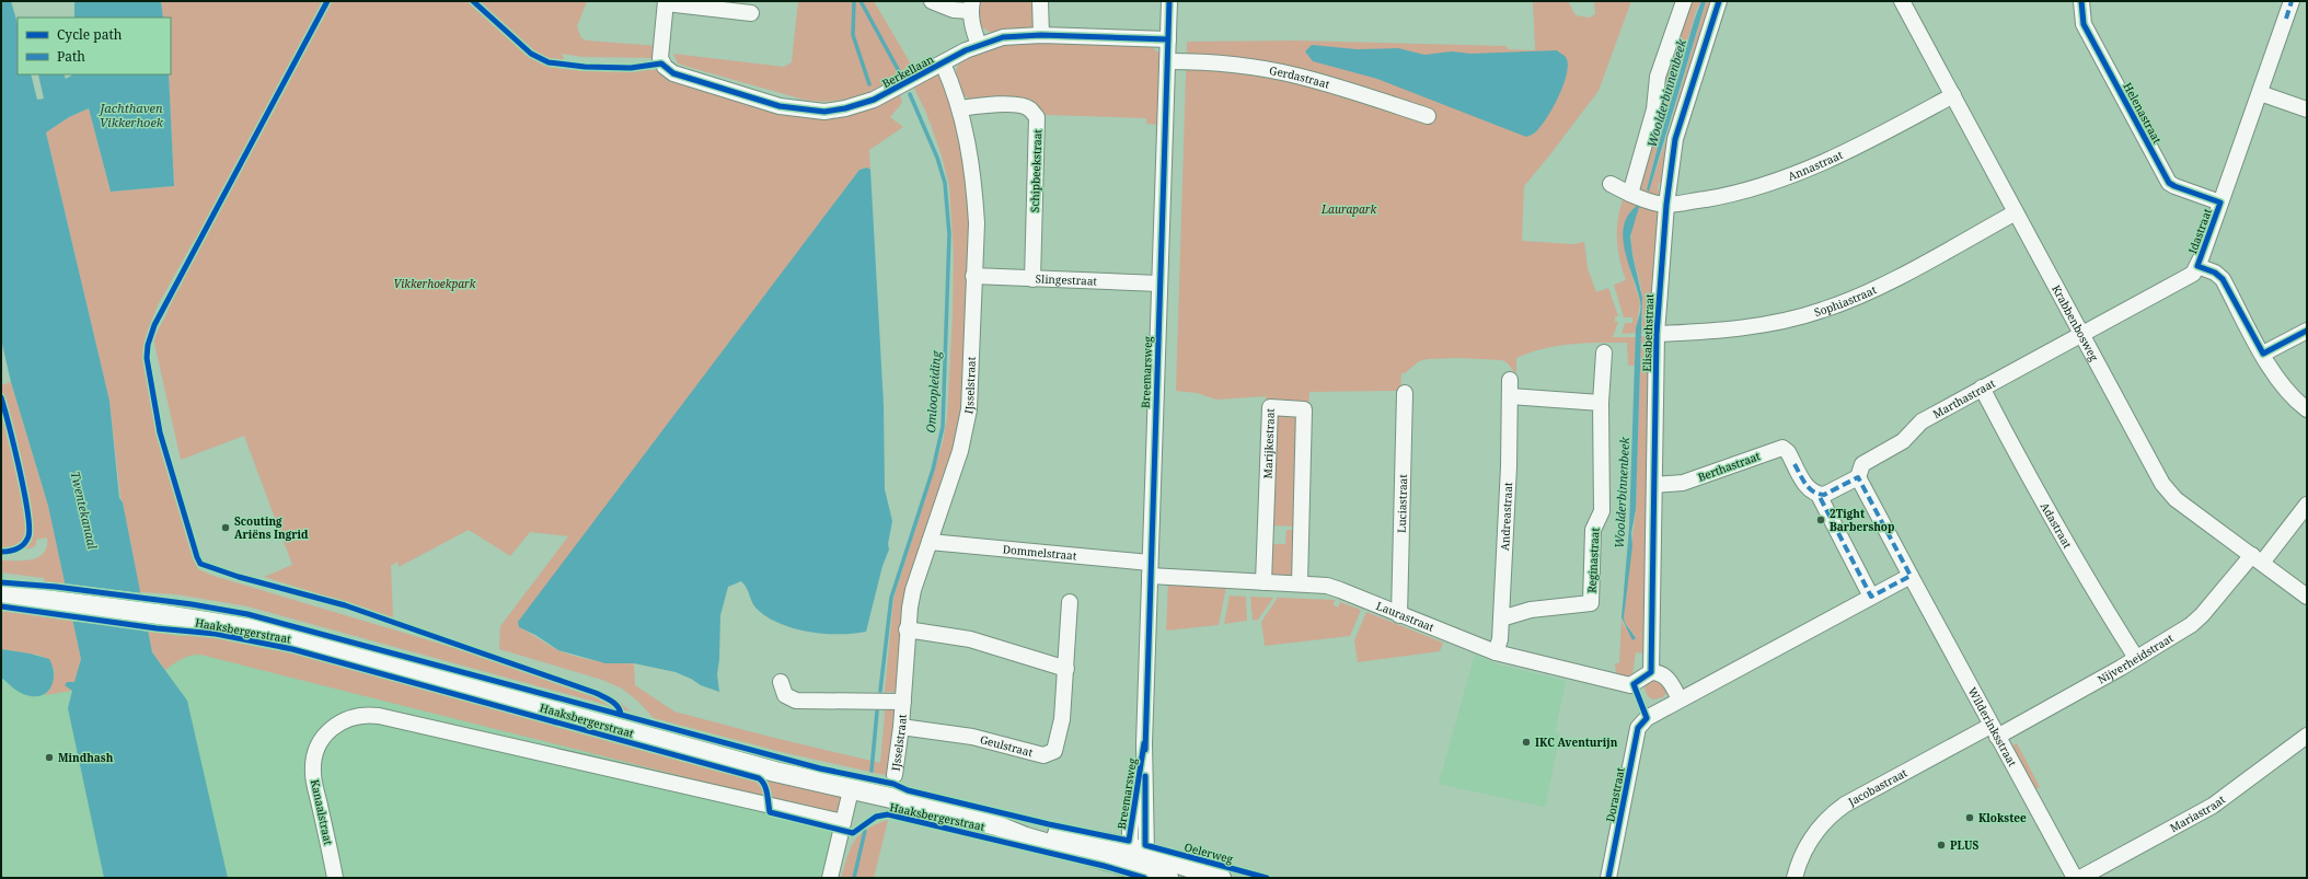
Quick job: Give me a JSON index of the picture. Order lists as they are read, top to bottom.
{
  "streets": {
    "main road": ["Breemarsweg", "Haaksbergerstraat", "Oelerweg"],
    "street": [
      "Berkellaan",
      "Gerdastraat",
      "Helenastraat",
      "Annastraat",
      "Schipbeekstraat",
      "Idastraat",
      "Slingestraat",
      "Sophiastraat",
      "Krabbenbosweg",
      "Elisabethstraat",
      "IJsselstraat",
      "Marthastraat",
      "Marijkestraat",
      "Berthastraat",
      "Luciastraat",
      "Andreastraat",
      "Adastraat",
      "Dommelstraat",
      "Reginastraat",
      "Laurastraat",
      "Nijverheidstraat",
      "Wilderinksstraat",
      "Geulstraat",
      "Jacobastraat",
      "Dorastraat",
      "Kanaalstraat",
      "Mariastraat"
    ]
  },
  "crossings": [
    ["Berkellaan", "Breemarsweg"],
    ["Berkellaan", "IJsselstraat"],
    ["Gerdastraat", "Breemarsweg"],
    ["Helenastraat", "Idastraat"],
    ["Annastraat", "Krabbenbosweg"],
    ["Annastraat", "Elisabethstraat"],
    ["Schipbeekstraat", "Slingestraat"],
    ["Schipbeekstraat", "IJsselstraat"],
    ["Idastraat", "Krabbenbosweg"],
    ["Idastraat", "Marthastraat"],
    ["Slingestraat", "Breemarsweg"],
    ["Slingestraat", "IJsselstraat"],
    ["Sophiastraat", "Krabbenbosweg"],
    ["Sophiastraat", "Elisabethstraat"],
    ["Krabbenbosweg", "Marthastraat"],
    ["Krabbenbosweg", "Nijverheidstraat"],
    ["Elisabethstraat", "Berthastraat"],
    ["Elisabethstraat", "Laurastraat"],
    ["Breemarsweg", "Dommelstraat"],
    ["Breemarsweg", "Laurastraat"],
    ["Breemarsweg", "Haaksbergerstraat"],
    ["Breemarsweg", "Oelerweg"],
    ["IJsselstraat", "Dommelstraat"],
    ["IJsselstraat", "Geulstraat"],
    ["Marthastraat", "Adastraat"],
    ["Marthastraat", "Wilderinksstraat"],
    ["Marijkestraat", "Laurastraat"],
    ["Luciastraat", "Laurastraat"],
    ["Andreastraat", "Reginastraat"],
    ["Andreastraat", "Laurastraat"],
    ["Adastraat", "Nijverheidstraat"],
    ["Dommelstraat", "Laurastraat"],
    ["Haaksbergerstraat", "Oelerweg"],
    ["Nijverheidstraat", "Wilderinksstraat"],
    ["Nijverheidstraat", "Jacobastraat"],
    ["Wilderinksstraat", "Jacobastraat"],
    ["Wilderinksstraat", "Dorastraat"]
  ],
  "water": [
    "Woolderbinnenbeek",
    "Jachthaven Vikkerhoek",
    "Omloopleiding",
    "Twentekanaal"
  ],
  "parks": ["Laurapark", "Vikkerhoekpark"],
  "places": [
    "2Tight Barbershop",
    "Scouting Ariëns Ingrid",
    "IKC Aventurijn",
    "Mindhash",
    "Klokstee",
    "PLUS"
  ],
  "legend": ["Cycle path", "Path"]
}
